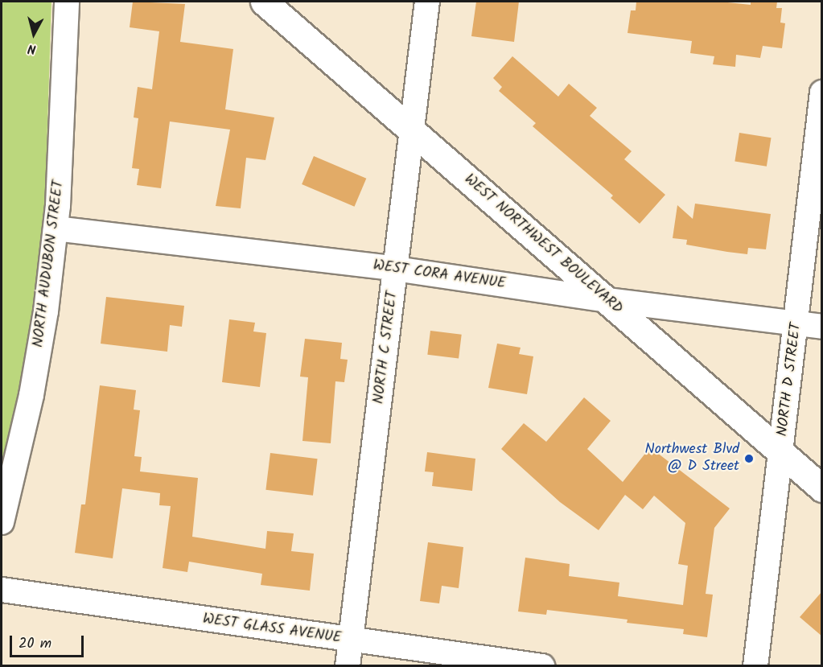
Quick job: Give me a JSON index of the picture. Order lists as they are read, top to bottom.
{
  "streets": {
    "main road": ["WEST NORTHWEST BOULEVARD"],
    "street": [
      "NORTH AUDUBON STREET",
      "WEST CORA AVENUE",
      "NORTH C STREET",
      "NORTH D STREET",
      "WEST GLASS AVENUE"
    ]
  },
  "crossings": [
    ["WEST NORTHWEST BOULEVARD", "WEST CORA AVENUE"],
    ["WEST NORTHWEST BOULEVARD", "NORTH C STREET"],
    ["WEST NORTHWEST BOULEVARD", "NORTH D STREET"],
    ["NORTH AUDUBON STREET", "WEST CORA AVENUE"],
    ["WEST CORA AVENUE", "NORTH C STREET"],
    ["WEST CORA AVENUE", "NORTH D STREET"],
    ["NORTH C STREET", "WEST GLASS AVENUE"]
  ],
  "places": ["Northwest Blvd @ D Street"],
  "scale_bar": "20 m",
  "north": "bottom"
}
